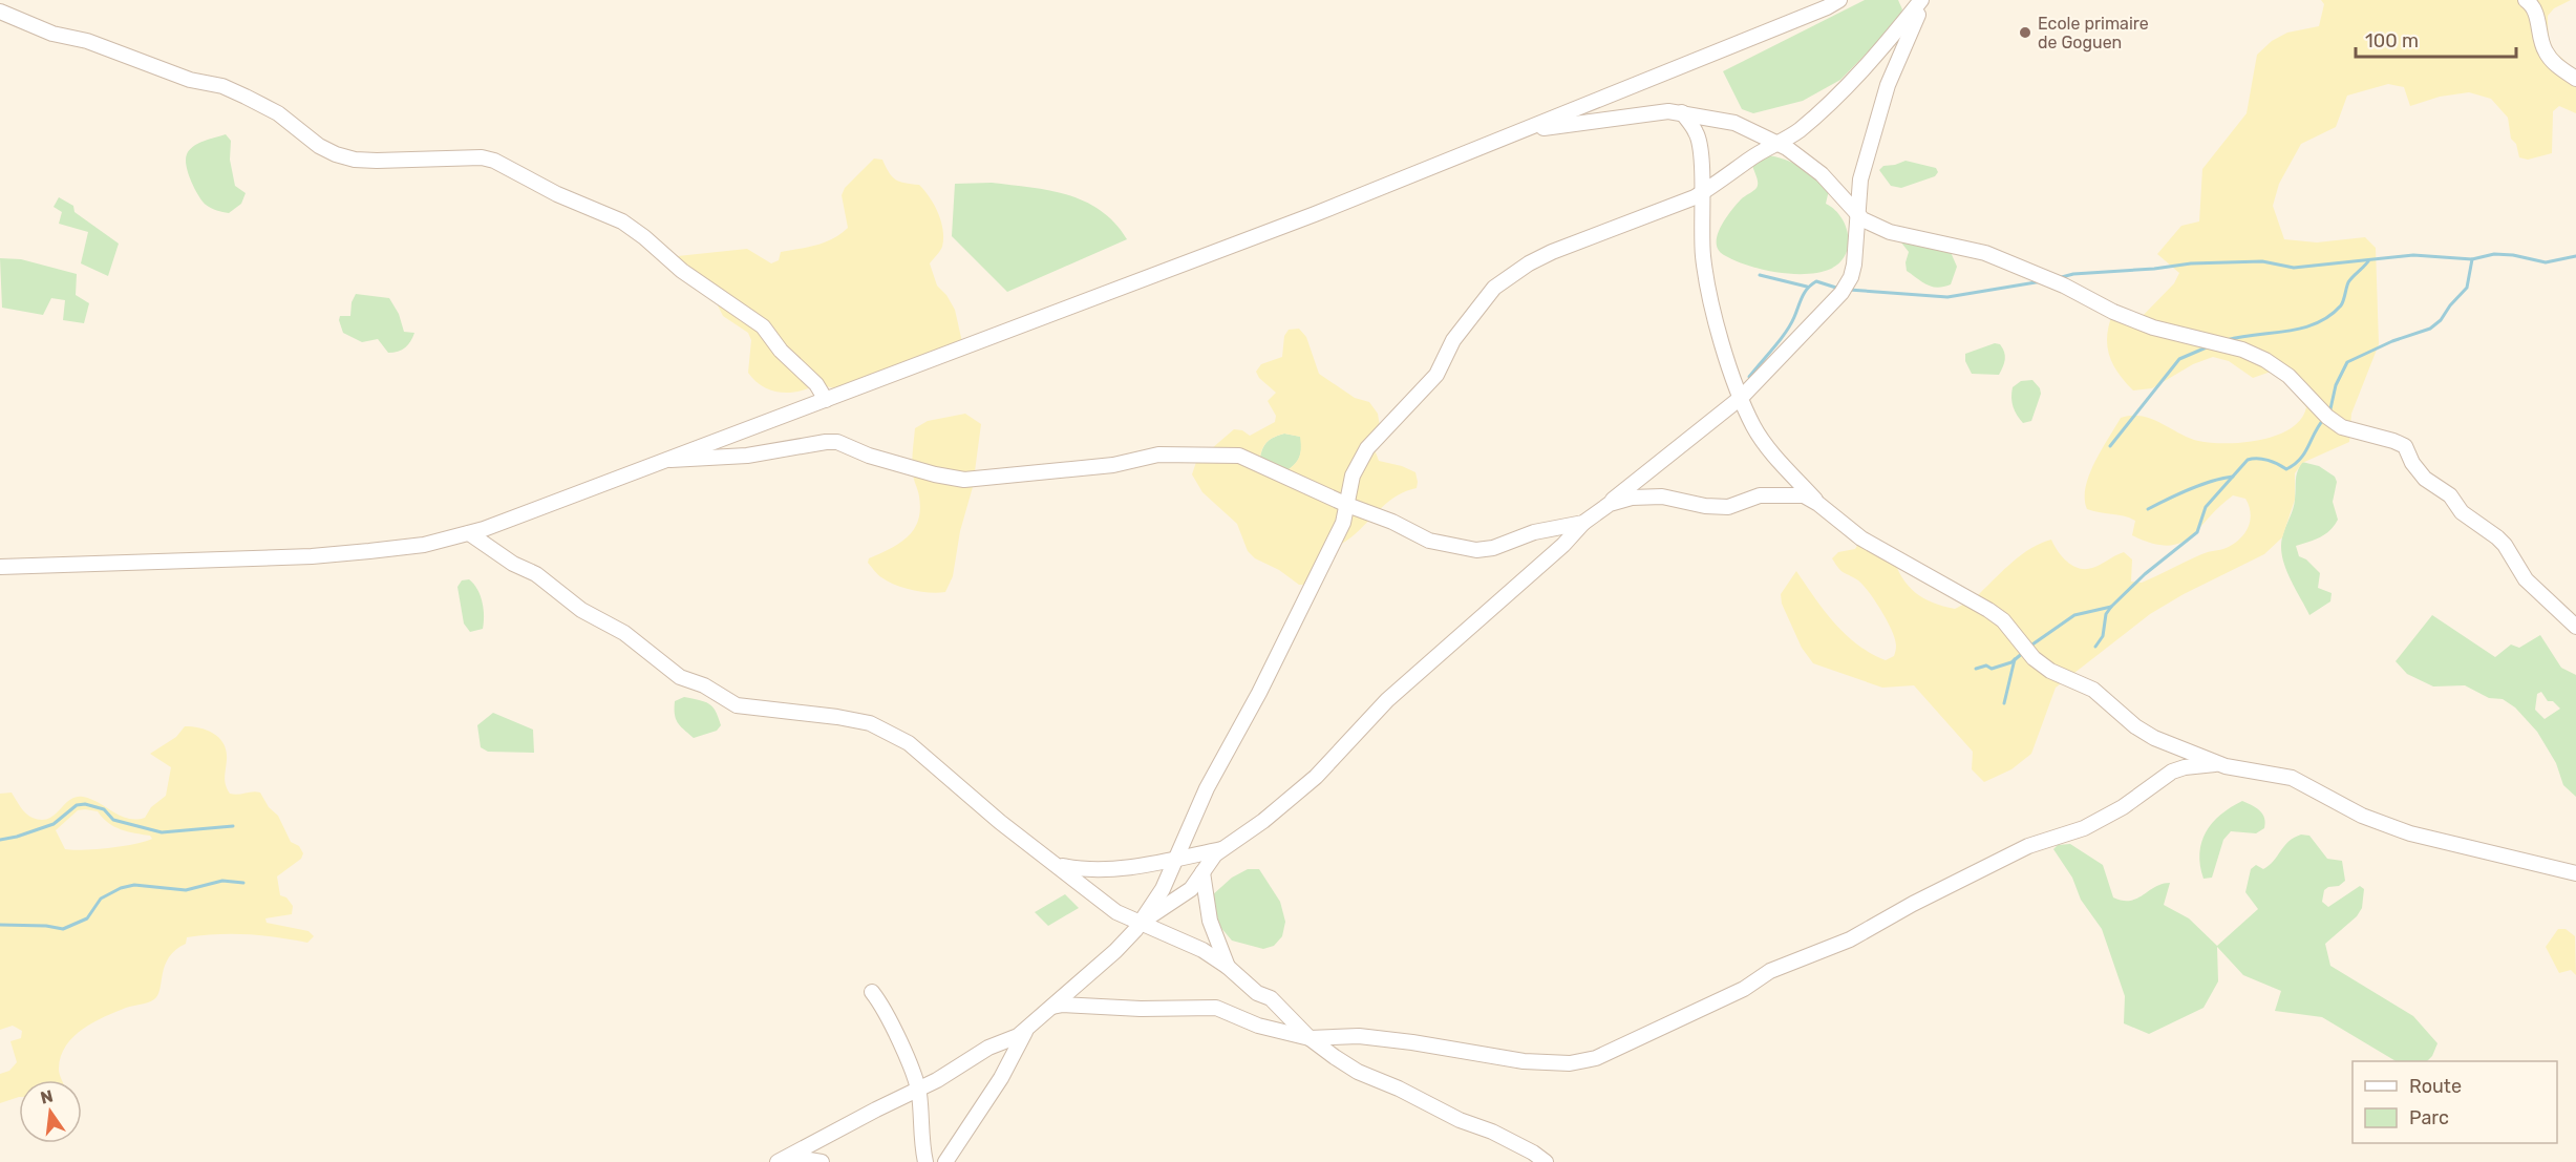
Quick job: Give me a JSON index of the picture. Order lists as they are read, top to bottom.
{
  "places": ["Ecole primaire de Goguen"],
  "legend": ["Route", "Parc"],
  "scale_bar": "100 m",
  "north": "top"
}
